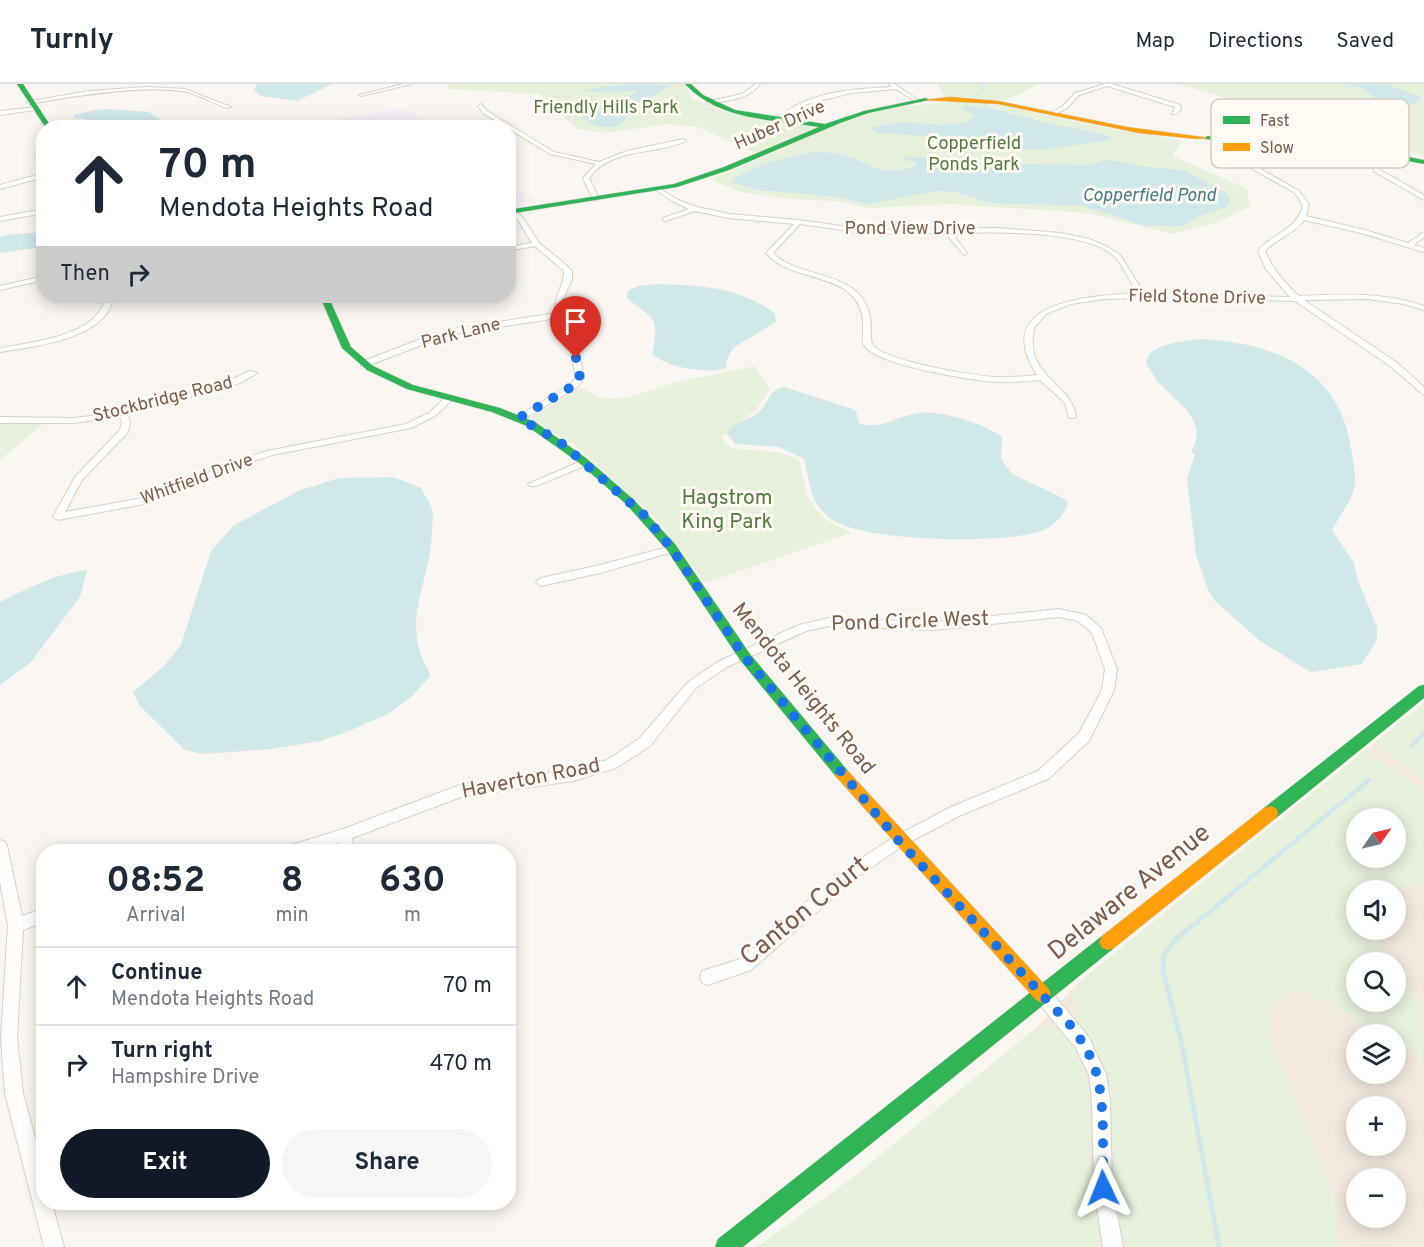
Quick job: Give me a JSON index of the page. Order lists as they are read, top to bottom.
{
  "streets": {
    "street": [
      "Huber Drive",
      "Pond View Drive",
      "Field Stone Drive",
      "Park Lane",
      "Stockbridge Road",
      "Whitfield Drive",
      "Pond Circle West",
      "Mendota Heights Road",
      "Haverton Road",
      "Delaware Avenue",
      "Canton Court"
    ]
  },
  "crossings": [
    ["Huber Drive", "Pond View Drive"],
    ["Pond View Drive", "Field Stone Drive"],
    ["Park Lane", "Mendota Heights Road"],
    ["Stockbridge Road", "Whitfield Drive"],
    ["Whitfield Drive", "Mendota Heights Road"],
    ["Pond Circle West", "Mendota Heights Road"],
    ["Pond Circle West", "Haverton Road"],
    ["Pond Circle West", "Canton Court"],
    ["Mendota Heights Road", "Haverton Road"],
    ["Mendota Heights Road", "Delaware Avenue"],
    ["Mendota Heights Road", "Canton Court"]
  ],
  "water": ["Copperfield Pond"],
  "parks": ["Friendly Hills Park", "Copperfield Ponds Park", "Hagstrom King Park"],
  "legend": ["Fast", "Slow"],
  "north": "top right",
  "page": {
    "header": "Turnly",
    "nav": ["Map", "Directions", "Saved"],
    "turn": ["70 m", "Mendota Heights Road"],
    "then": "Then",
    "map_buttons": ["+", "−"],
    "eta": [
      "08:52",
      "Arrival",
      "8",
      "min",
      "630",
      "m"
    ],
    "list": [
      {
        "name": "Continue",
        "note": "Mendota Heights Road",
        "value": "70 m"
      },
      {
        "name": "Turn right",
        "note": "Hampshire Drive",
        "value": "470 m"
      }
    ],
    "buttons": ["Exit", "Share"]
  }
}
